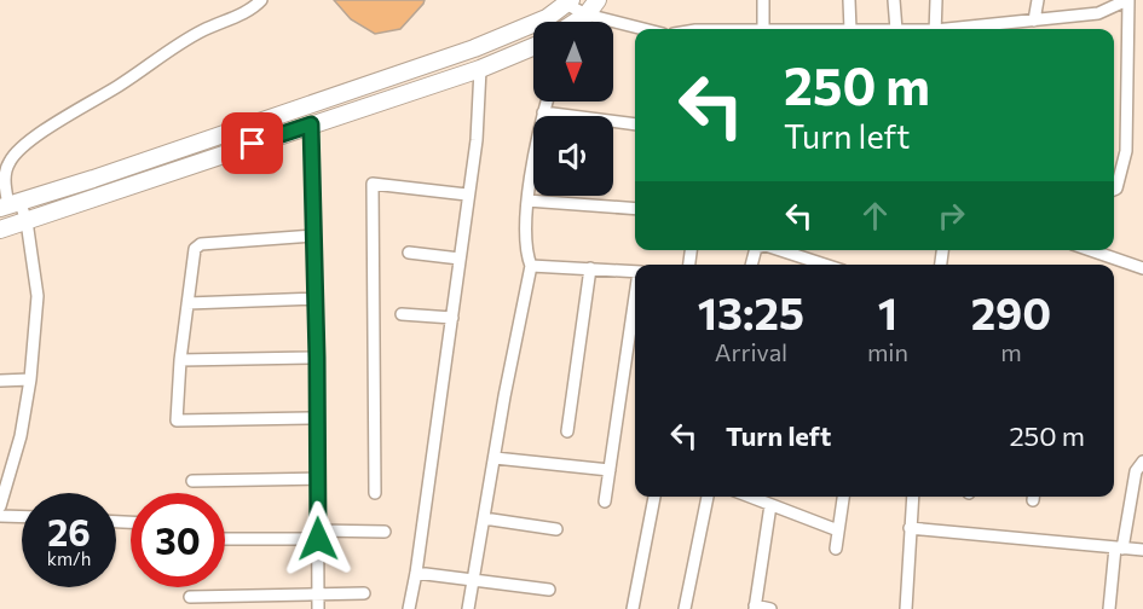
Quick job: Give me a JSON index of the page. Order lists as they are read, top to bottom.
{
  "north": "bottom",
  "page": {
    "turn": ["250 m", "Turn left"],
    "eta": [
      "13:25",
      "Arrival",
      "1",
      "min",
      "290",
      "m"
    ],
    "list": [
      {
        "name": "Turn left",
        "value": "250 m"
      }
    ],
    "speed": "26 km/h",
    "limit": "30"
  }
}
